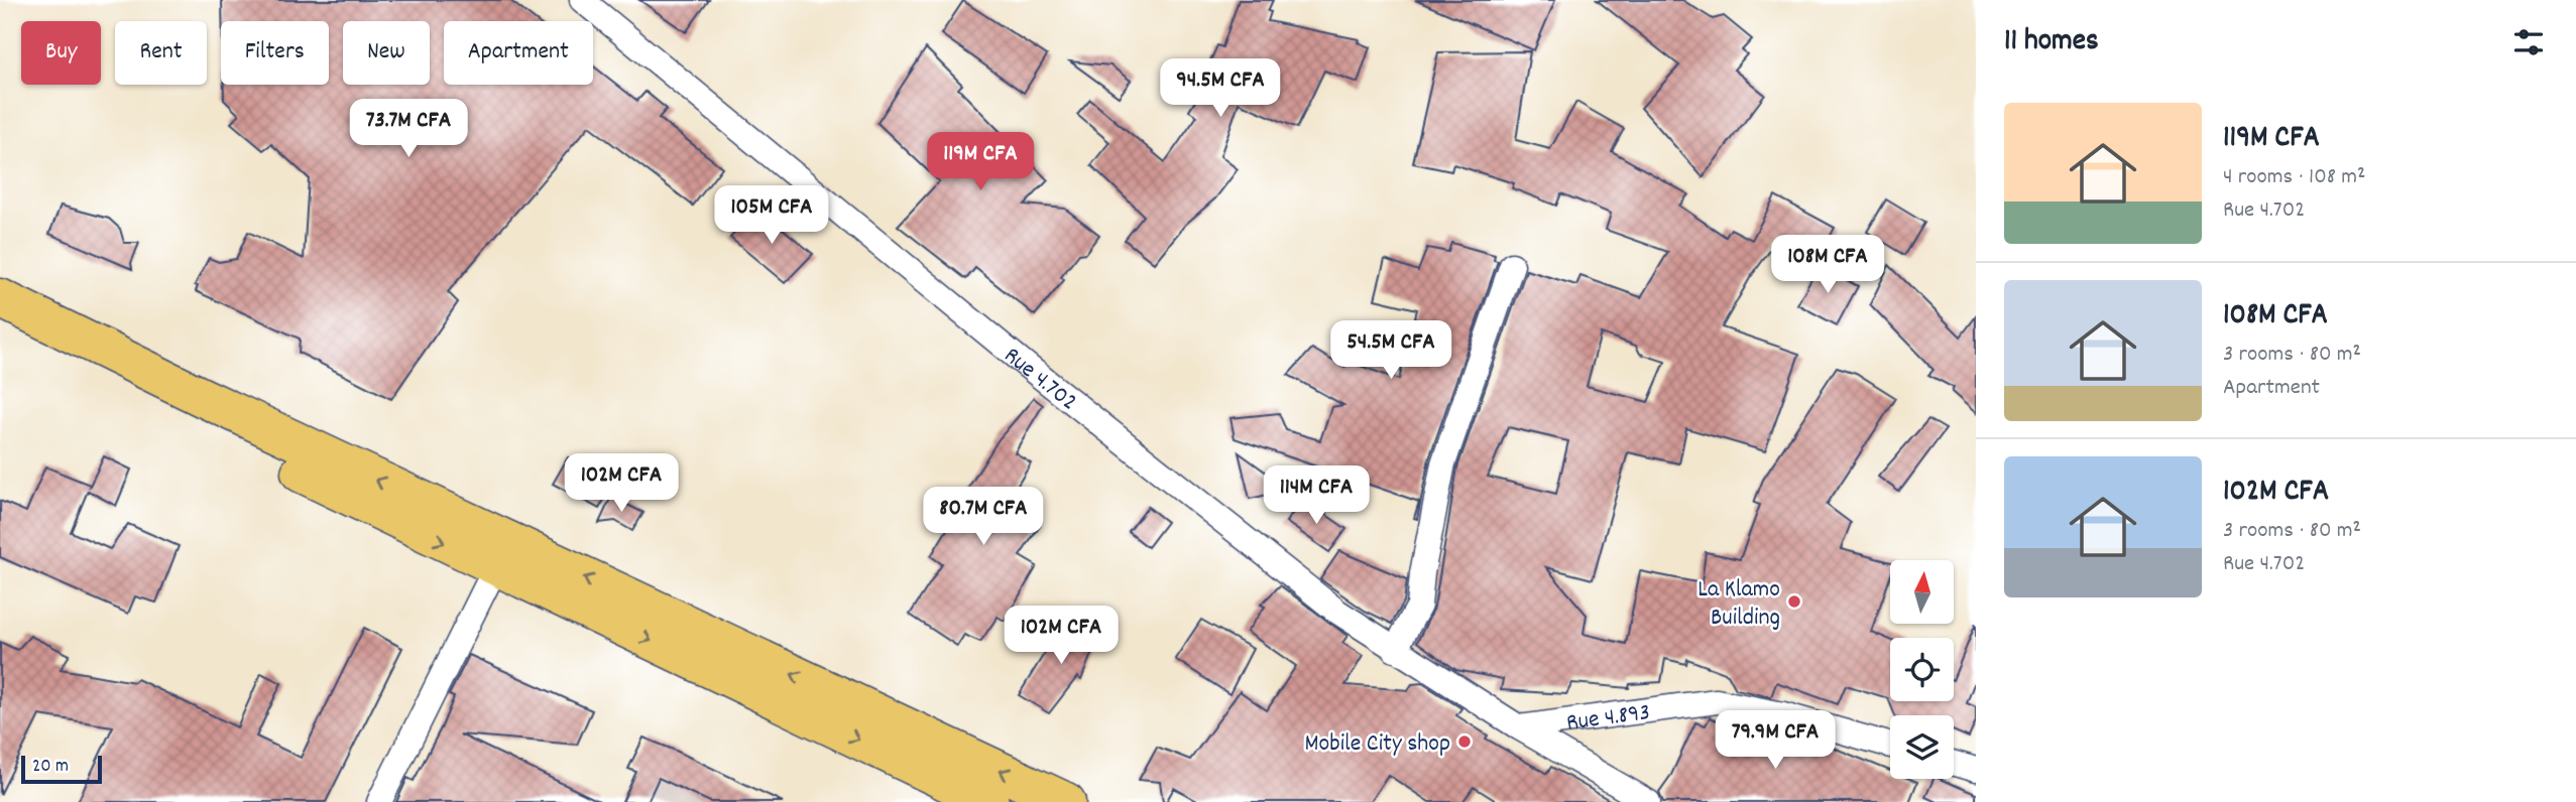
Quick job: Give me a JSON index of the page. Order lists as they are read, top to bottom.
{
  "streets": {
    "street": ["Rue 4.702", "Rue 4.893"]
  },
  "crossings": [
    ["Rue 4.702", "Rue 4.893"]
  ],
  "places": ["La Klamo Building", "Mobile City shop"],
  "scale_bar": "20 m",
  "north": "top",
  "page": {
    "heading": "11 homes",
    "chip": [
      "Buy",
      "Rent",
      "Filters",
      "New",
      "Apartment"
    ],
    "price": [
      "94.5M CFA",
      "73.7M CFA",
      "119M CFA",
      "105M CFA",
      "108M CFA",
      "54.5M CFA",
      "102M CFA",
      "114M CFA",
      "80.7M CFA",
      "102M CFA",
      "79.9M CFA"
    ],
    "list": [
      {
        "name": "119M CFA",
        "note": "4 rooms · 108 m² · Rue 4.702"
      },
      {
        "name": "108M CFA",
        "note": "3 rooms · 80 m² · Apartment"
      },
      {
        "name": "102M CFA",
        "note": "3 rooms · 80 m² · Rue 4.702"
      }
    ],
    "scale": "20 m"
  }
}
